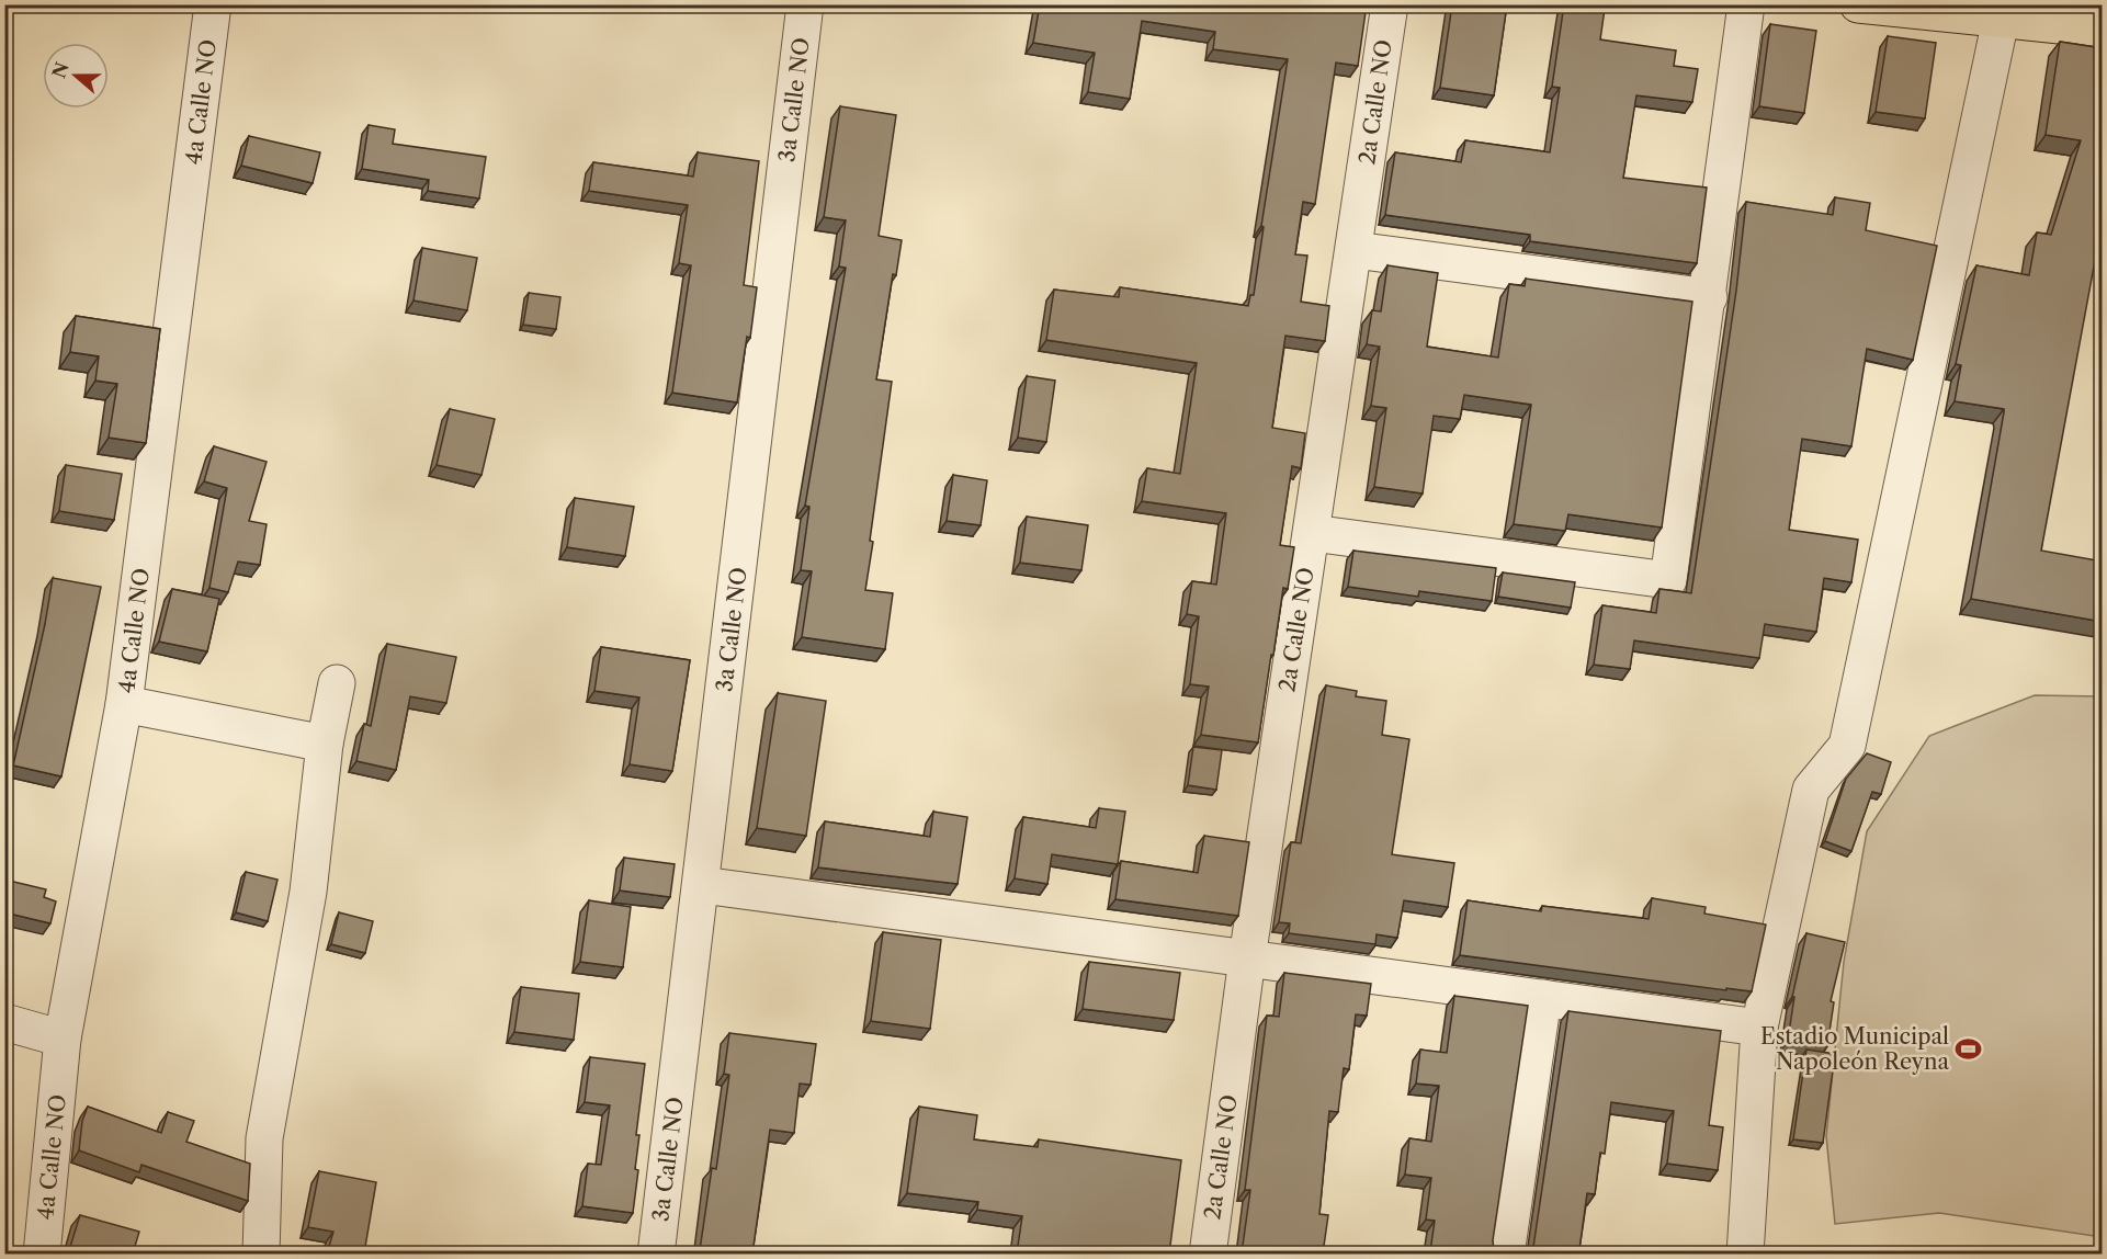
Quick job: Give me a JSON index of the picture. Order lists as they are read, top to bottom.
{
  "streets": {
    "street": ["3a Calle NO", "4a Calle NO", "2a Calle NO"]
  },
  "places": {
    "sports": ["Estadio Municipal Napoleón Reyna"]
  },
  "north": "left"
}
